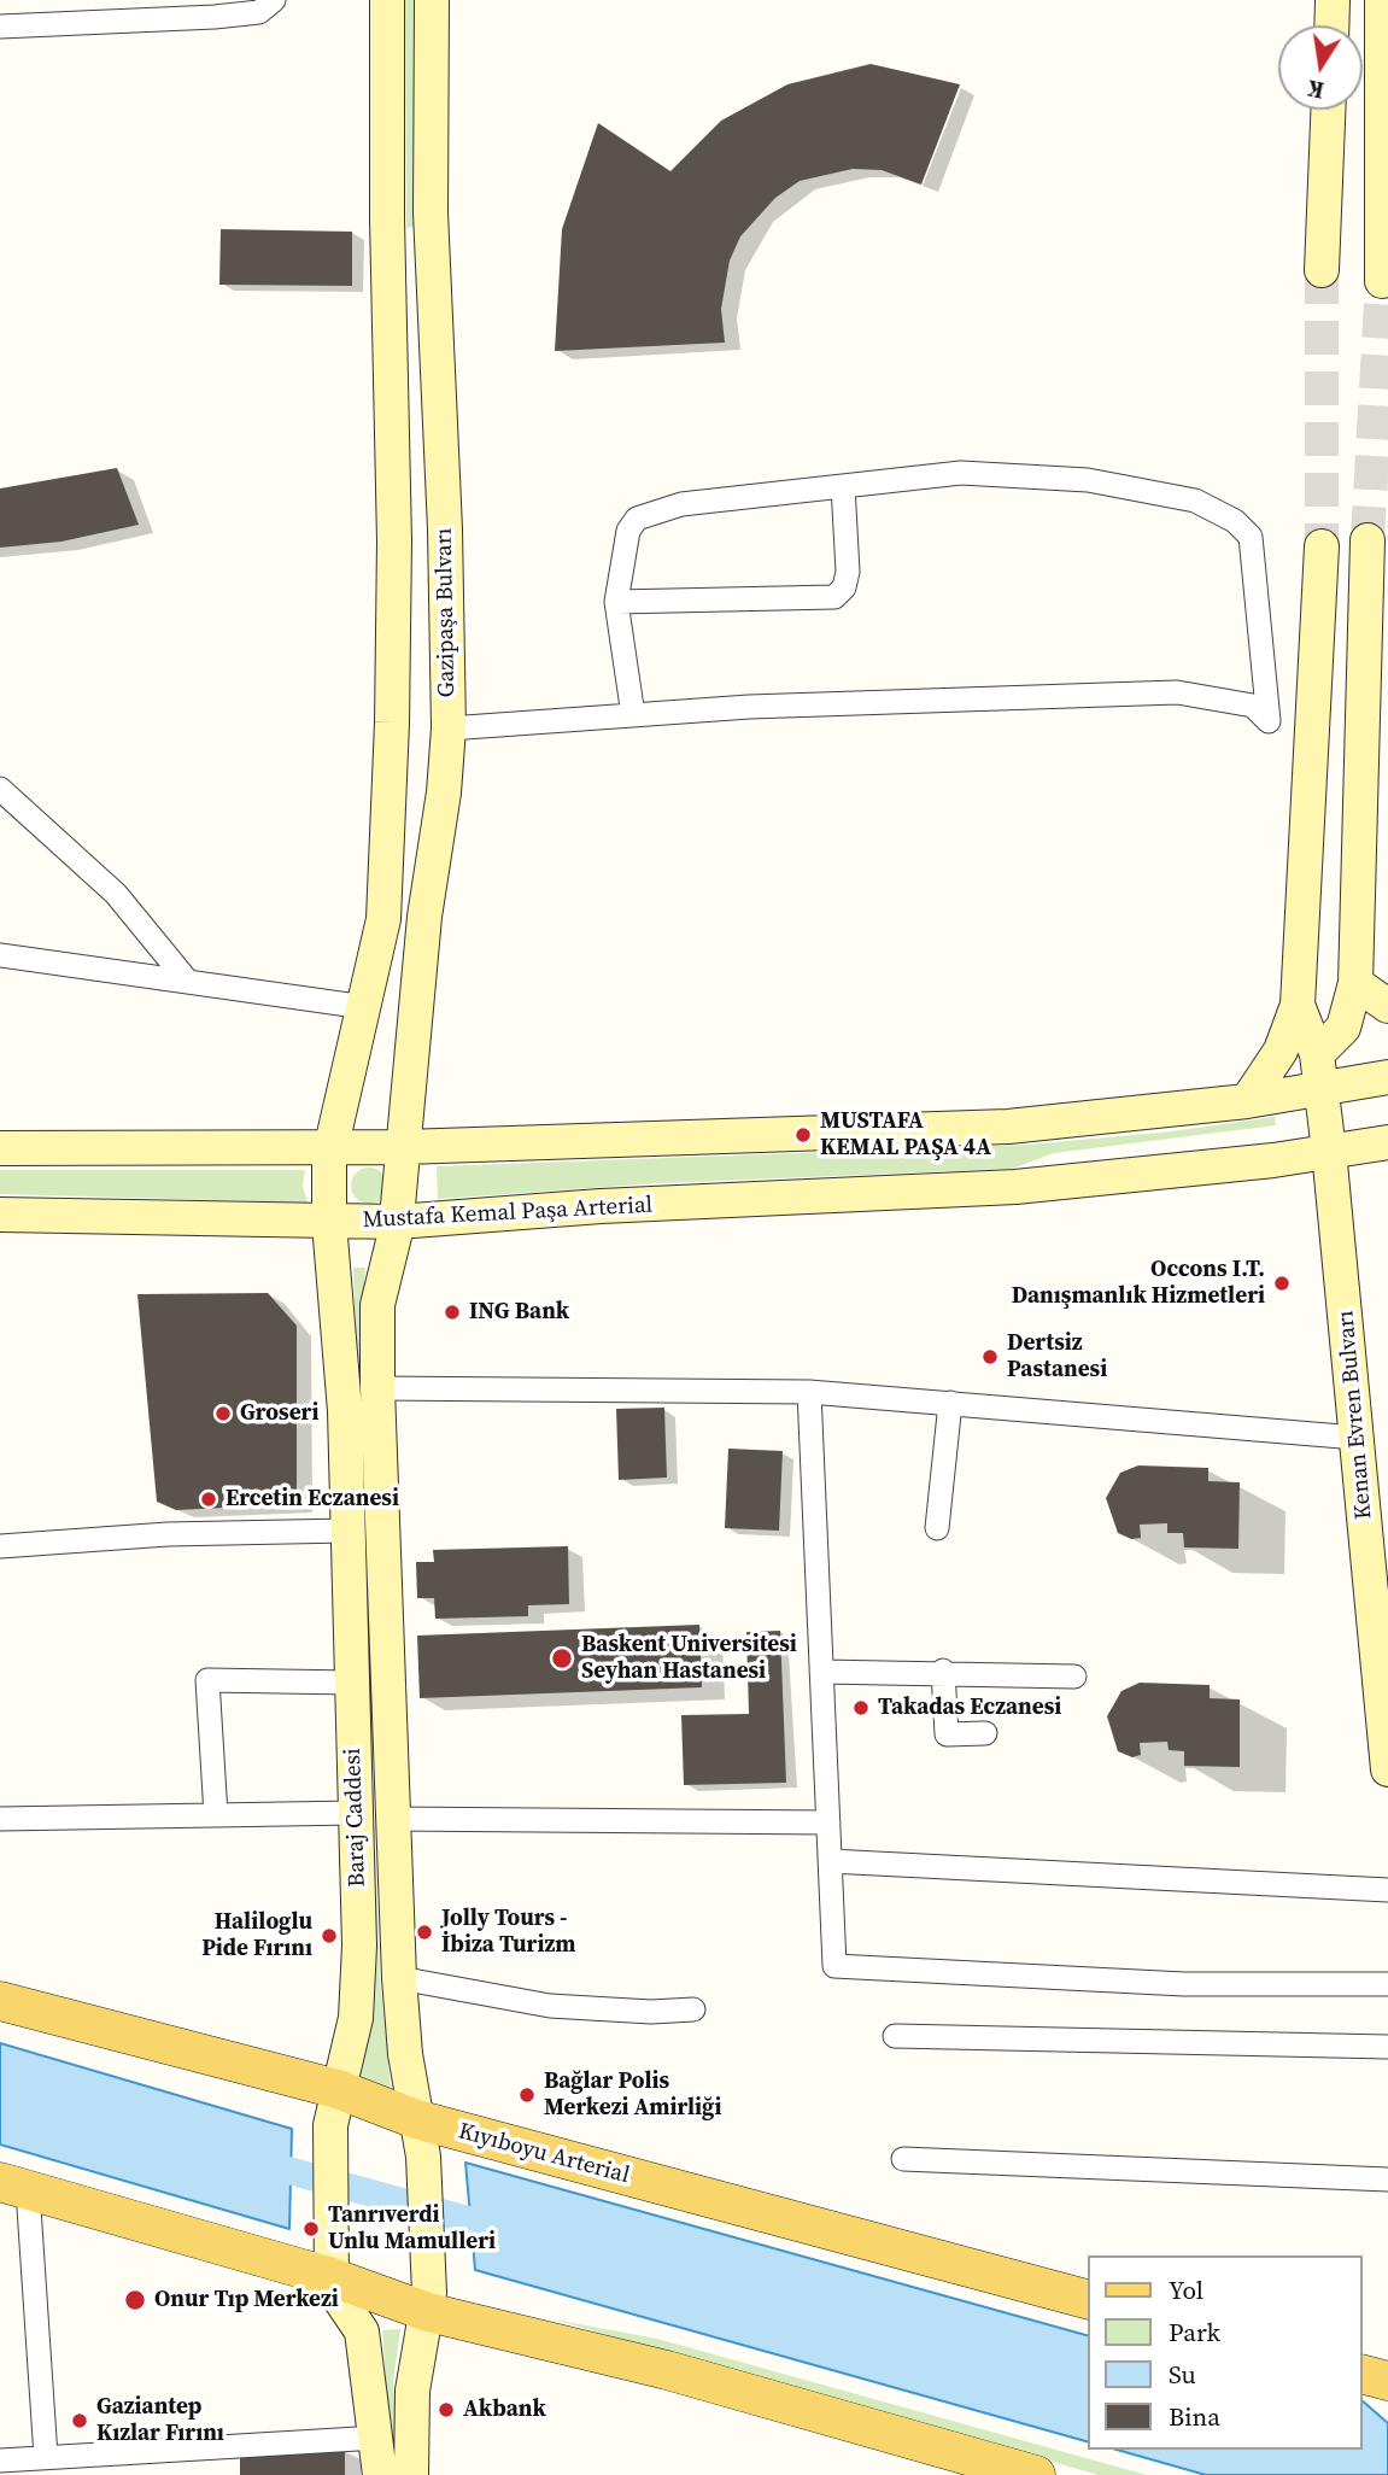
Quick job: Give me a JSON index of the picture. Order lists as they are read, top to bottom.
{
  "streets": {
    "main road": [
      "Gazipaşa Bulvarı",
      "Mustafa Kemal Paşa Arterial",
      "Kenan Evren Bulvarı",
      "Baraj Caddesi",
      "Kıyıboyu Arterial"
    ]
  },
  "crossings": [
    ["Gazipaşa Bulvarı", "Mustafa Kemal Paşa Arterial"],
    ["Gazipaşa Bulvarı", "Baraj Caddesi"],
    ["Mustafa Kemal Paşa Arterial", "Kenan Evren Bulvarı"],
    ["Mustafa Kemal Paşa Arterial", "Baraj Caddesi"],
    ["Baraj Caddesi", "Kıyıboyu Arterial"]
  ],
  "places": [
    "MUSTAFA KEMAL PAŞA 4A",
    "Occons I.T. Danışmanlık Hizmetleri",
    "ING Bank",
    "Dertsiz Pastanesi",
    "Groseri",
    "Ercetin Eczanesi",
    "Baskent Universitesi Seyhan Hastanesi",
    "Takadas Eczanesi",
    "Jolly Tours - İbiza Turizm",
    "Haliloglu Pide Fırını",
    "Bağlar Polis Merkezi Amirliği",
    "Tanrıverdi Unlu Mamulleri",
    "Onur Tıp Merkezi",
    "Akbank",
    "Gaziantep Kızlar Fırını"
  ],
  "legend": [
    "Yol",
    "Park",
    "Su",
    "Bina"
  ],
  "north": "bottom"
}
